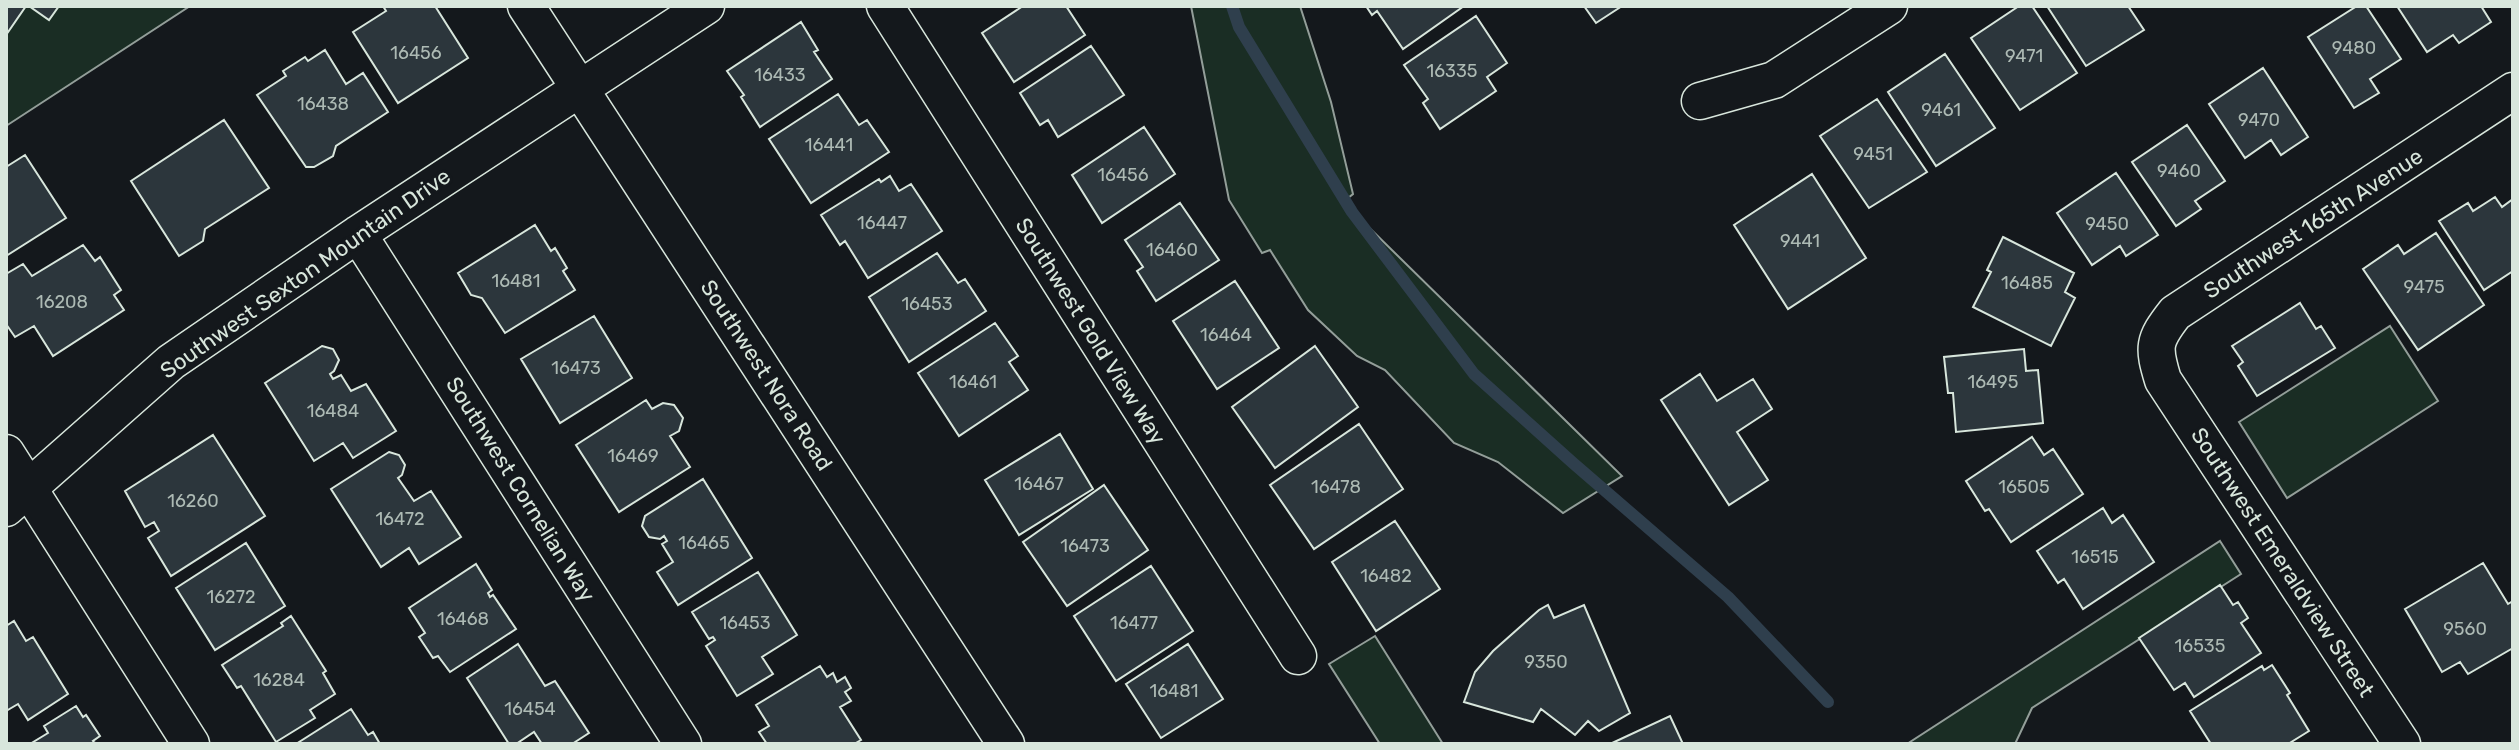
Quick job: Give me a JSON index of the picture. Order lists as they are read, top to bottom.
{
  "streets": {
    "street": [
      "Southwest 165th Avenue",
      "Southwest Sexton Mountain Drive",
      "Southwest Gold View Way",
      "Southwest Nora Road",
      "Southwest Cornelian Way",
      "Southwest Emeraldview Street"
    ]
  },
  "crossings": [
    ["Southwest 165th Avenue", "Southwest Emeraldview Street"],
    ["Southwest Sexton Mountain Drive", "Southwest Nora Road"],
    ["Southwest Sexton Mountain Drive", "Southwest Cornelian Way"]
  ],
  "house_numbers": [
    "9480",
    "16456",
    "9471",
    "16335",
    "16433",
    "16438",
    "9461",
    "9470",
    "16441",
    "9451",
    "9460",
    "16456",
    "16447",
    "9450",
    "9441",
    "16460",
    "16481",
    "16485",
    "9475",
    "16208",
    "16453",
    "16464",
    "16473",
    "16461",
    "16495",
    "16484",
    "16469",
    "16467",
    "16478",
    "16505",
    "16260",
    "16472",
    "16465",
    "16473",
    "16515",
    "16482",
    "16272",
    "16468",
    "16453",
    "16477",
    "9560",
    "16535",
    "9350",
    "16284",
    "16481",
    "16454"
  ]
}
